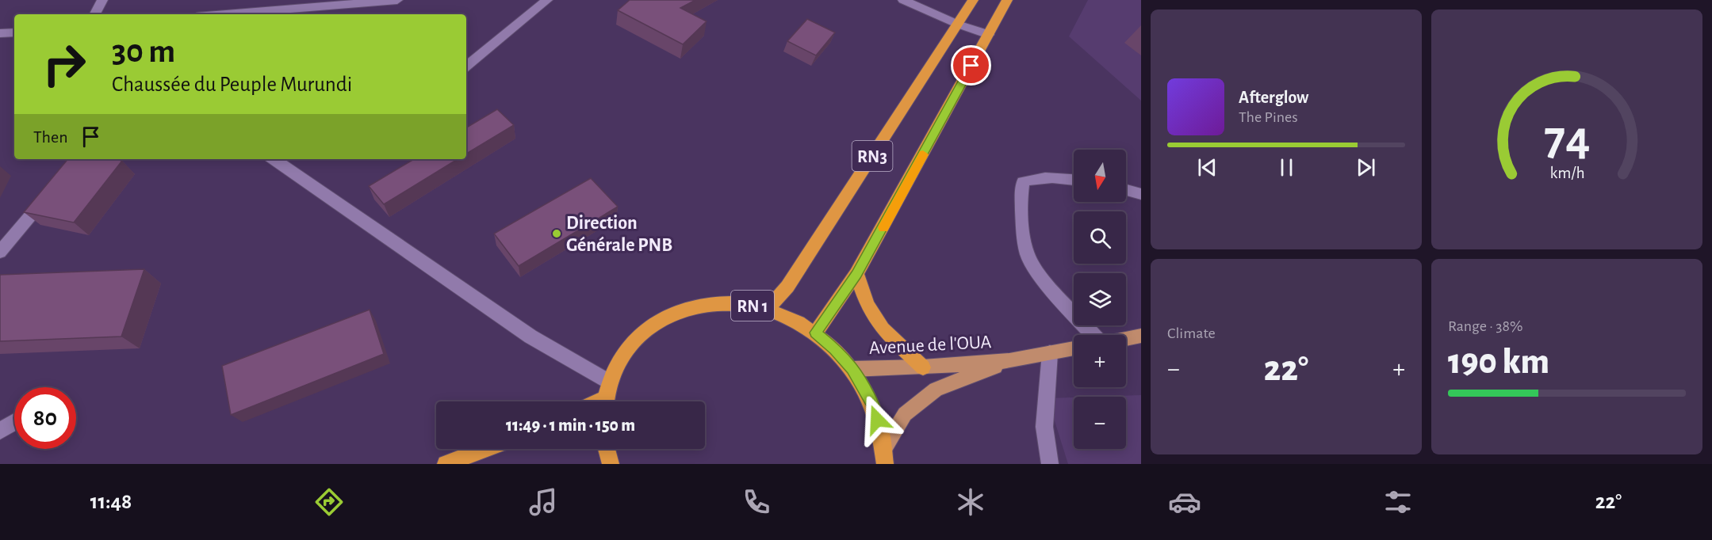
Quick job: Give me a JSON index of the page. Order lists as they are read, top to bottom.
{
  "streets": {
    "highway": ["RN3", "RN 1"],
    "main road": ["Avenue de l'OUA"]
  },
  "crossings": [
    ["RN3", "RN 1"],
    ["RN 1", "Avenue de l'OUA"]
  ],
  "places": ["Direction Générale PNB"],
  "north": "bottom",
  "page": {
    "turn": ["30 m", "Chaussée du Peuple Murundi"],
    "song": ["Afterglow", "The Pines"],
    "then": "Then",
    "map_buttons": ["+", "−"],
    "tile": [
      "Climate",
      ["Range · 38%", "190 km"]
    ],
    "heat": ["−", "22°", "+"],
    "limit": "80",
    "trip": "11:49 · 1 min · 150 m",
    "tabs": ["11:48", "22°"],
    "gauge": ["74", "km/h"]
  }
}
